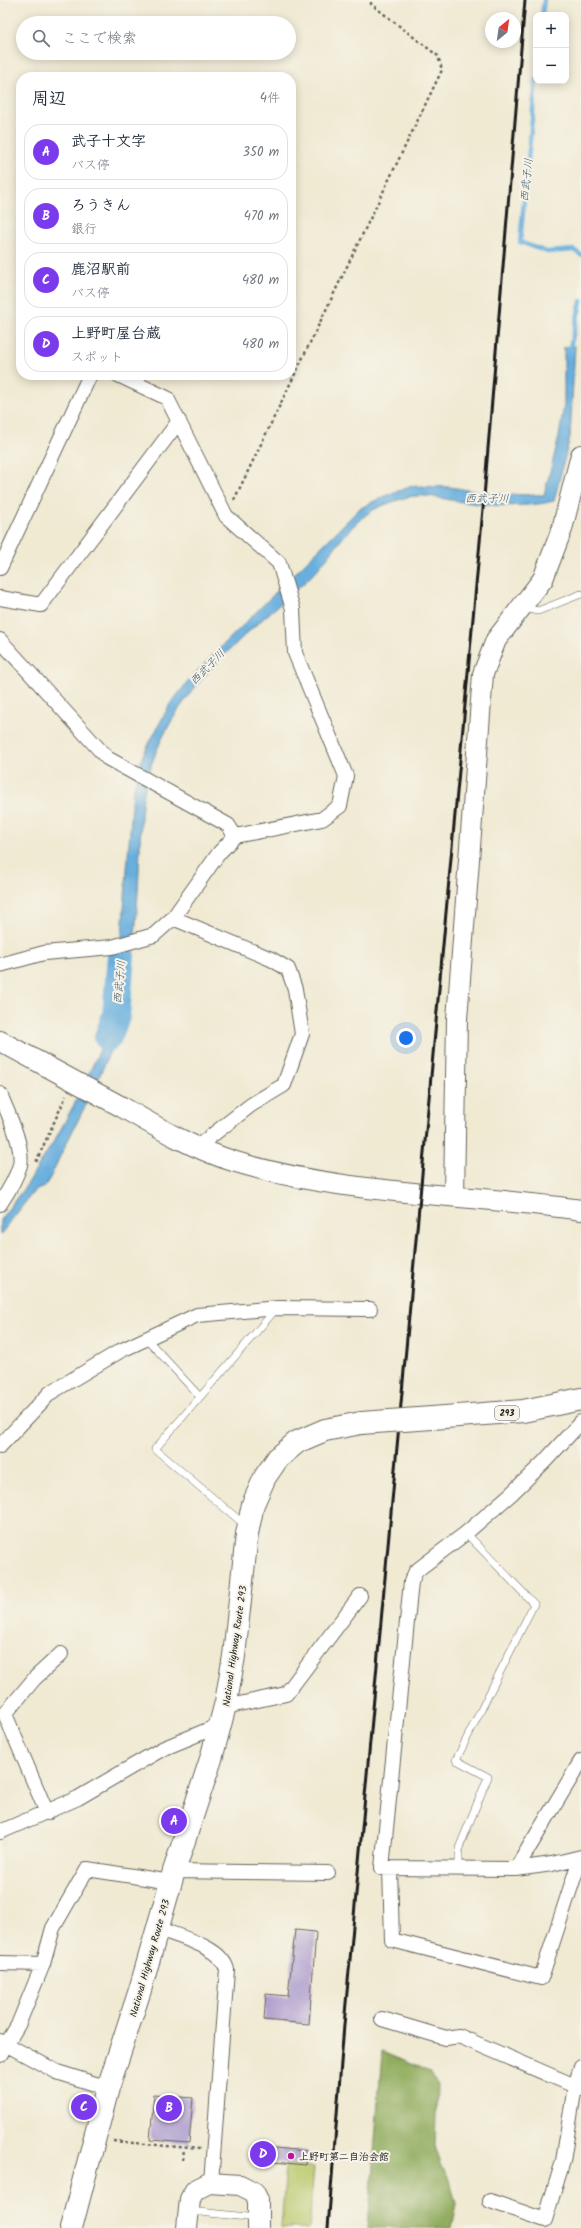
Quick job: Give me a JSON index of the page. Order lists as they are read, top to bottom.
{
  "streets": {
    "highway": ["293", "National Highway Route 293"]
  },
  "water": ["西武子川"],
  "places": ["上野町第二自治会館"],
  "north": "top right",
  "page": {
    "map_buttons": ["+", "−"],
    "search": "ここで検索",
    "heading": ["周辺", "4件"],
    "list": [
      {
        "mark": "A",
        "name": "武子十文字",
        "note": "バス停",
        "value": "350 m"
      },
      {
        "mark": "B",
        "name": "ろうきん",
        "note": "銀行",
        "value": "470 m"
      },
      {
        "mark": "C",
        "name": "鹿沼駅前",
        "note": "バス停",
        "value": "480 m"
      },
      {
        "mark": "D",
        "name": "上野町屋台蔵",
        "note": "スポット",
        "value": "480 m"
      }
    ],
    "pins": [
      "A",
      "C",
      "B",
      "D"
    ]
  }
}
